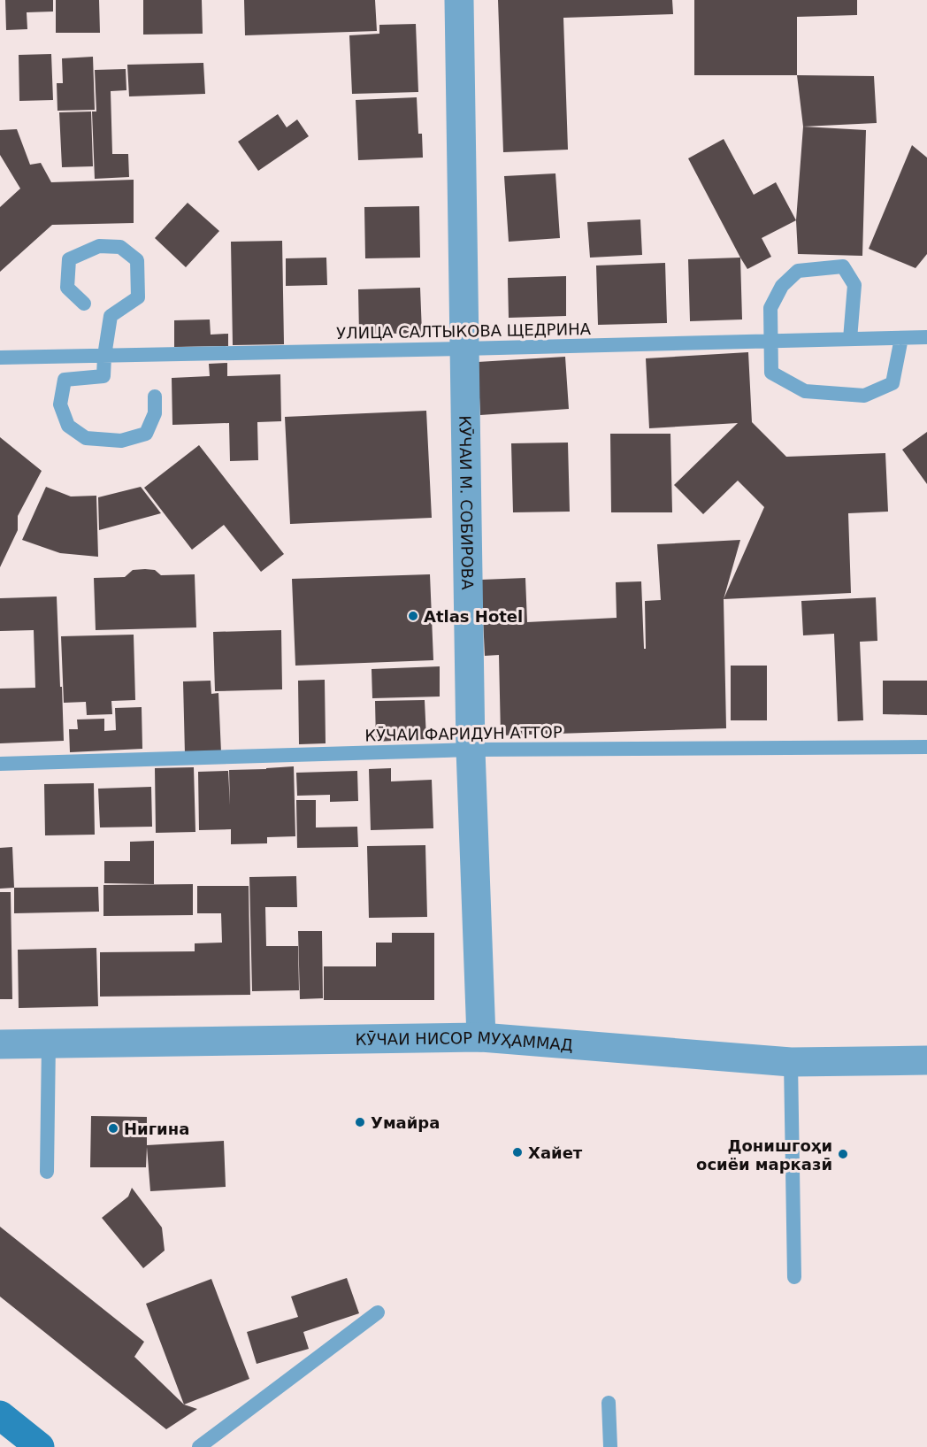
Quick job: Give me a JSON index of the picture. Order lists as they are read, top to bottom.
{
  "streets": {
    "street": ["КӮЧАИ М. СОБИРОВА", "КӮЧАИ НИСОР МУҲАММАД"],
    "lane": ["УЛИЦА САЛТЫКОВА ЩЕДРИНА", "КӮЧАИ ФАРИДУН АТТОР"]
  },
  "crossings": [
    ["УЛИЦА САЛТЫКОВА ЩЕДРИНА", "КӮЧАИ М. СОБИРОВА"],
    ["КӮЧАИ М. СОБИРОВА", "КӮЧАИ ФАРИДУН АТТОР"],
    ["КӮЧАИ М. СОБИРОВА", "КӮЧАИ НИСОР МУҲАММАД"]
  ],
  "places": [
    "Atlas Hotel",
    "Умайра",
    "Нигина",
    "Хайет",
    "Донишгоҳи осиёи марказӣ"
  ]
}
